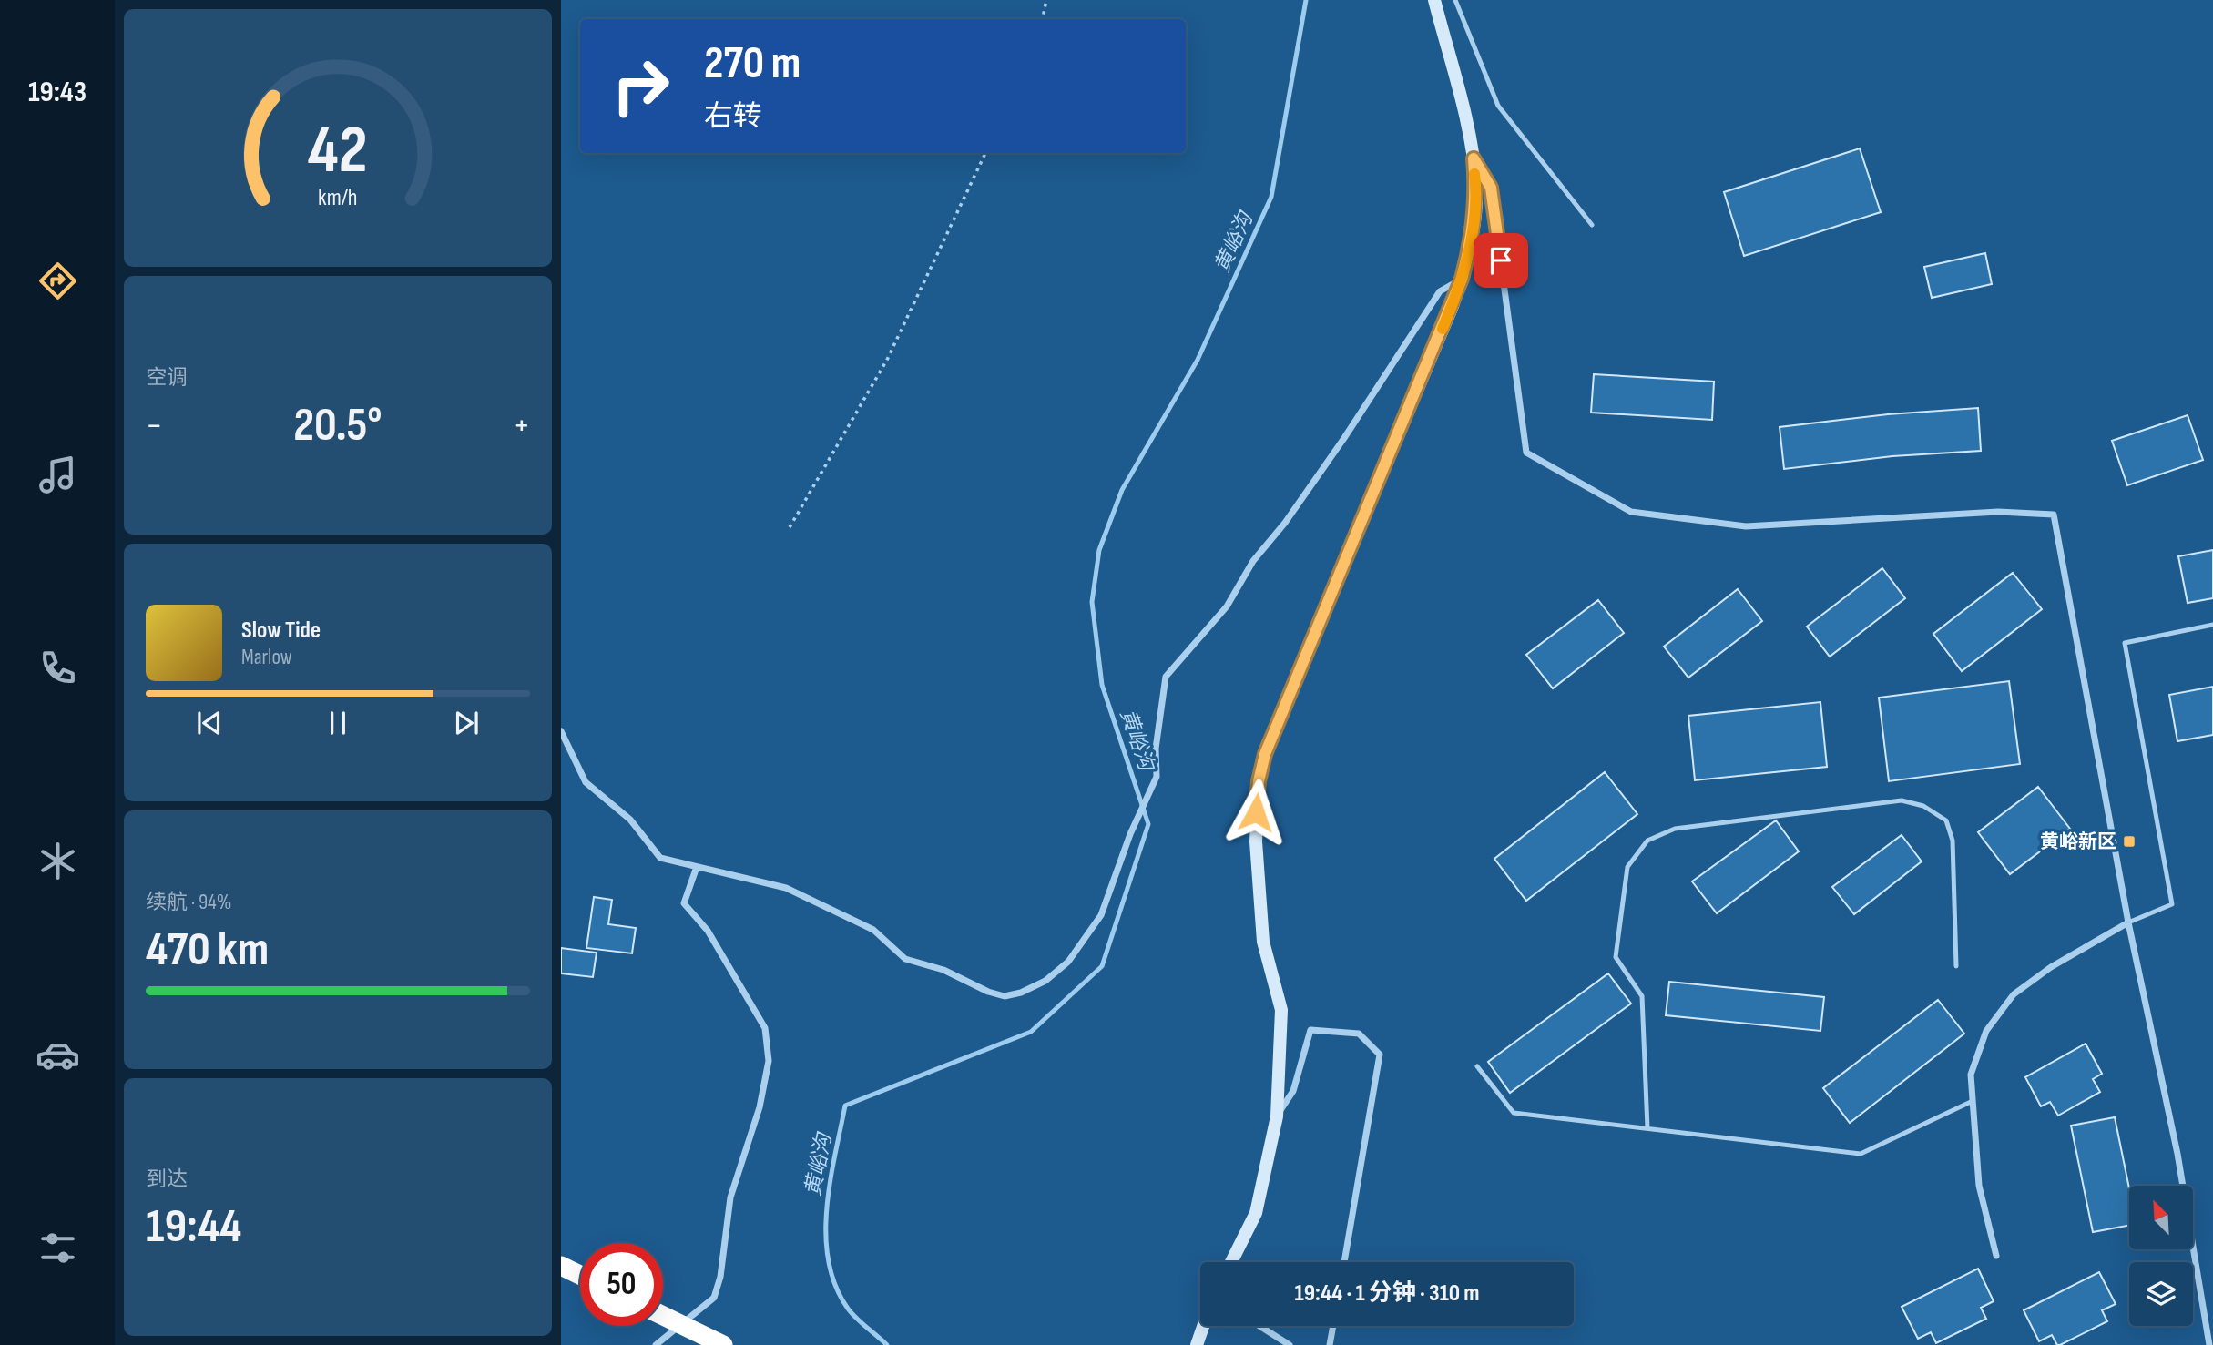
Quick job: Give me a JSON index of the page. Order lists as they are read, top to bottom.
{
  "water": ["黄峪沟"],
  "places": {
    "transit": ["黄峪新区"]
  },
  "north": "top left",
  "page": {
    "tabs": "19:43",
    "turn": ["270 m", "右转"],
    "tile": [
      "空调",
      ["续航 · 94%", "470 km"],
      ["到达", "19:44"]
    ],
    "heat": ["−", "20.5°", "+"],
    "song": ["Slow Tide", "Marlow"],
    "limit": "50",
    "trip": "19:44 · 1 分钟 · 310 m",
    "gauge": ["42", "km/h"]
  }
}
